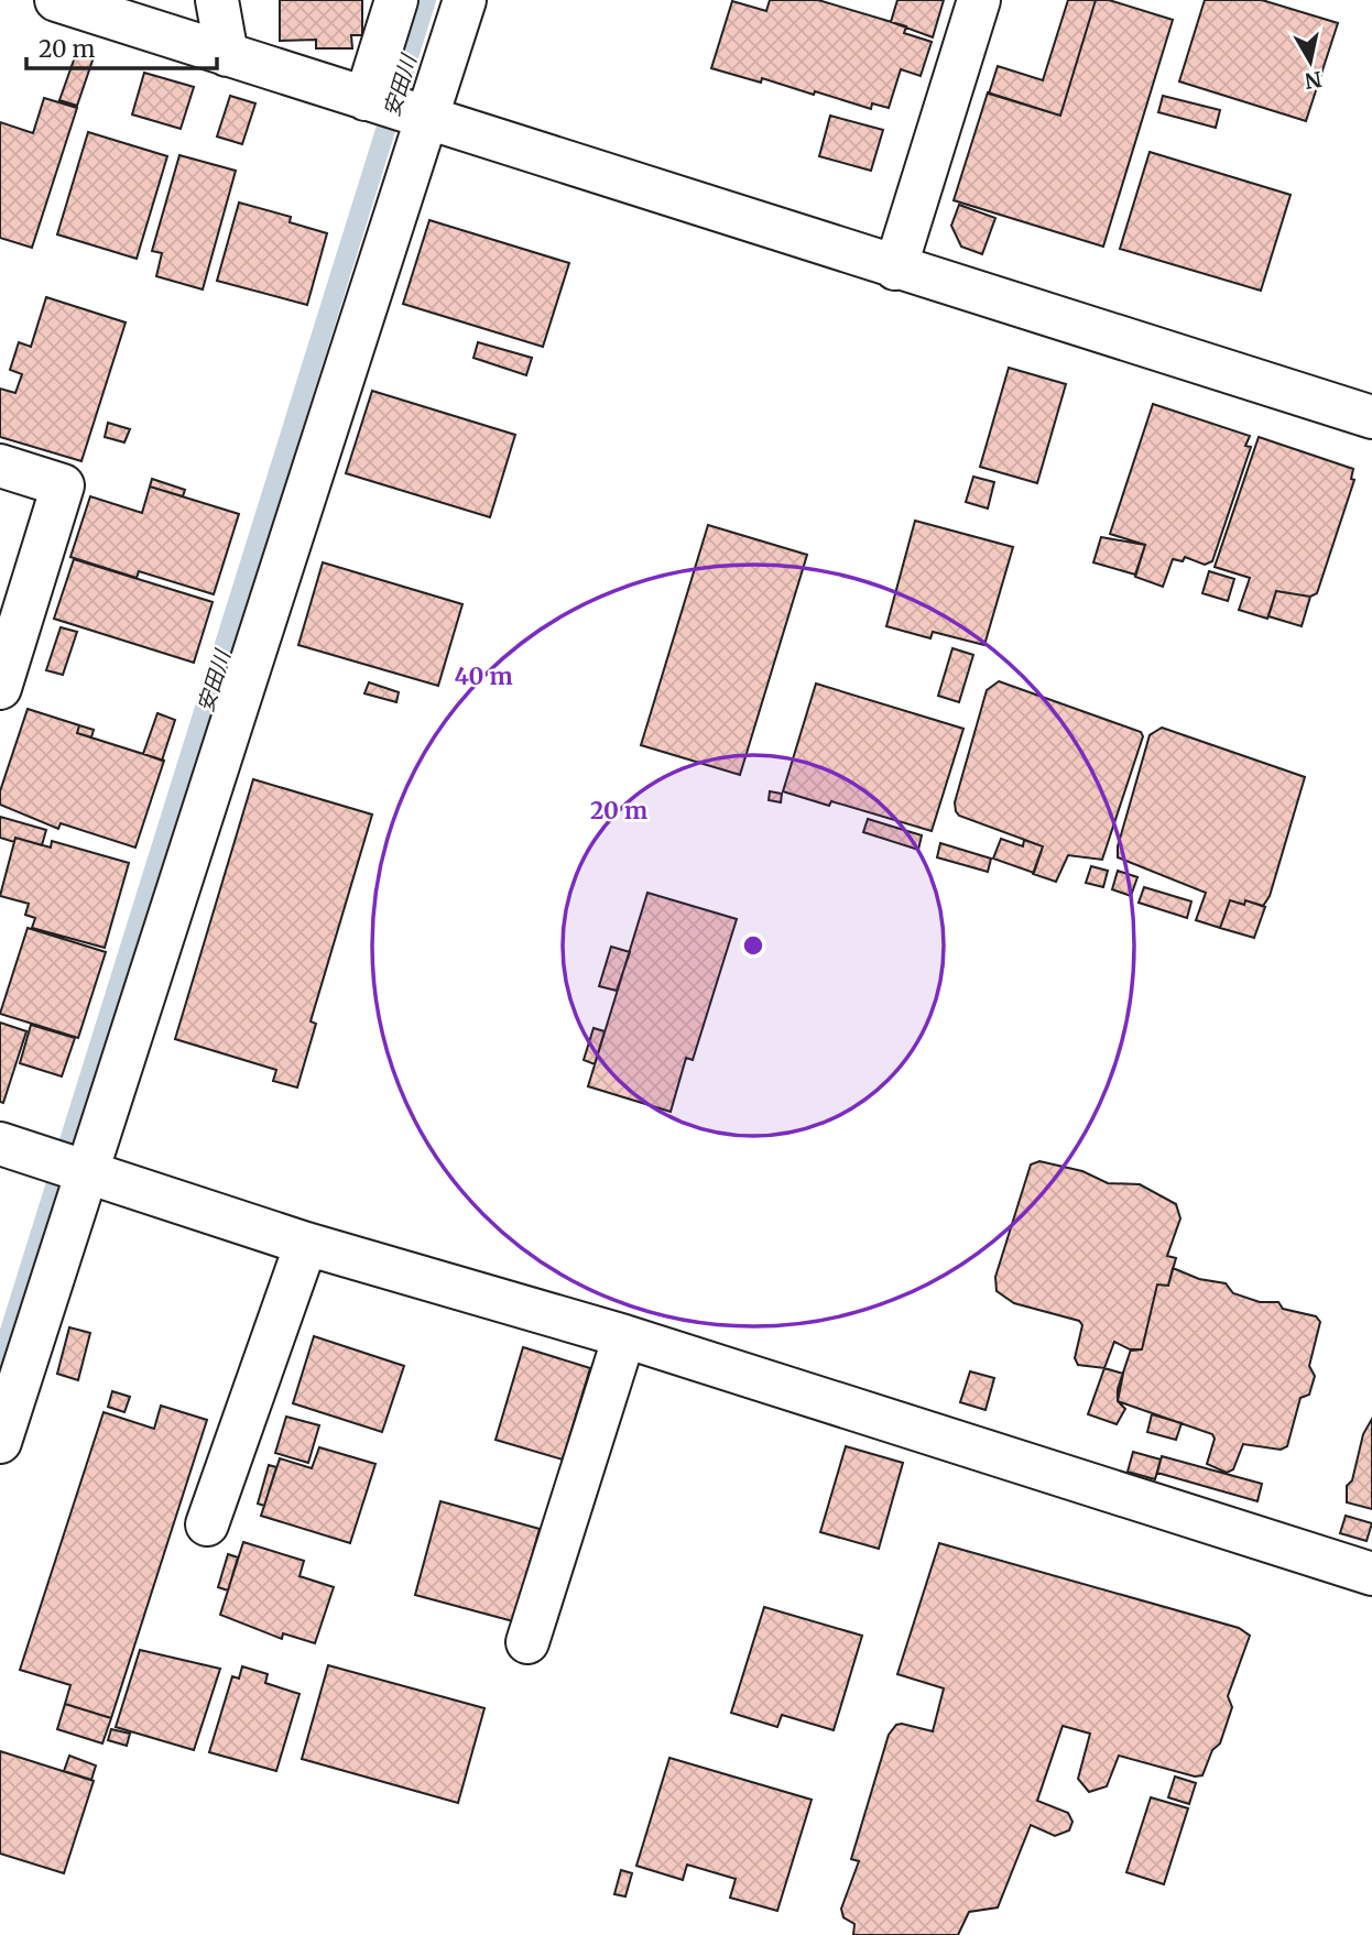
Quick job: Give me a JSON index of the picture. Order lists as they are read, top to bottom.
{
  "water": ["安田川"],
  "scale_bar": "20 m",
  "north": "bottom",
  "rings": ["40 m", "20 m"]
}
